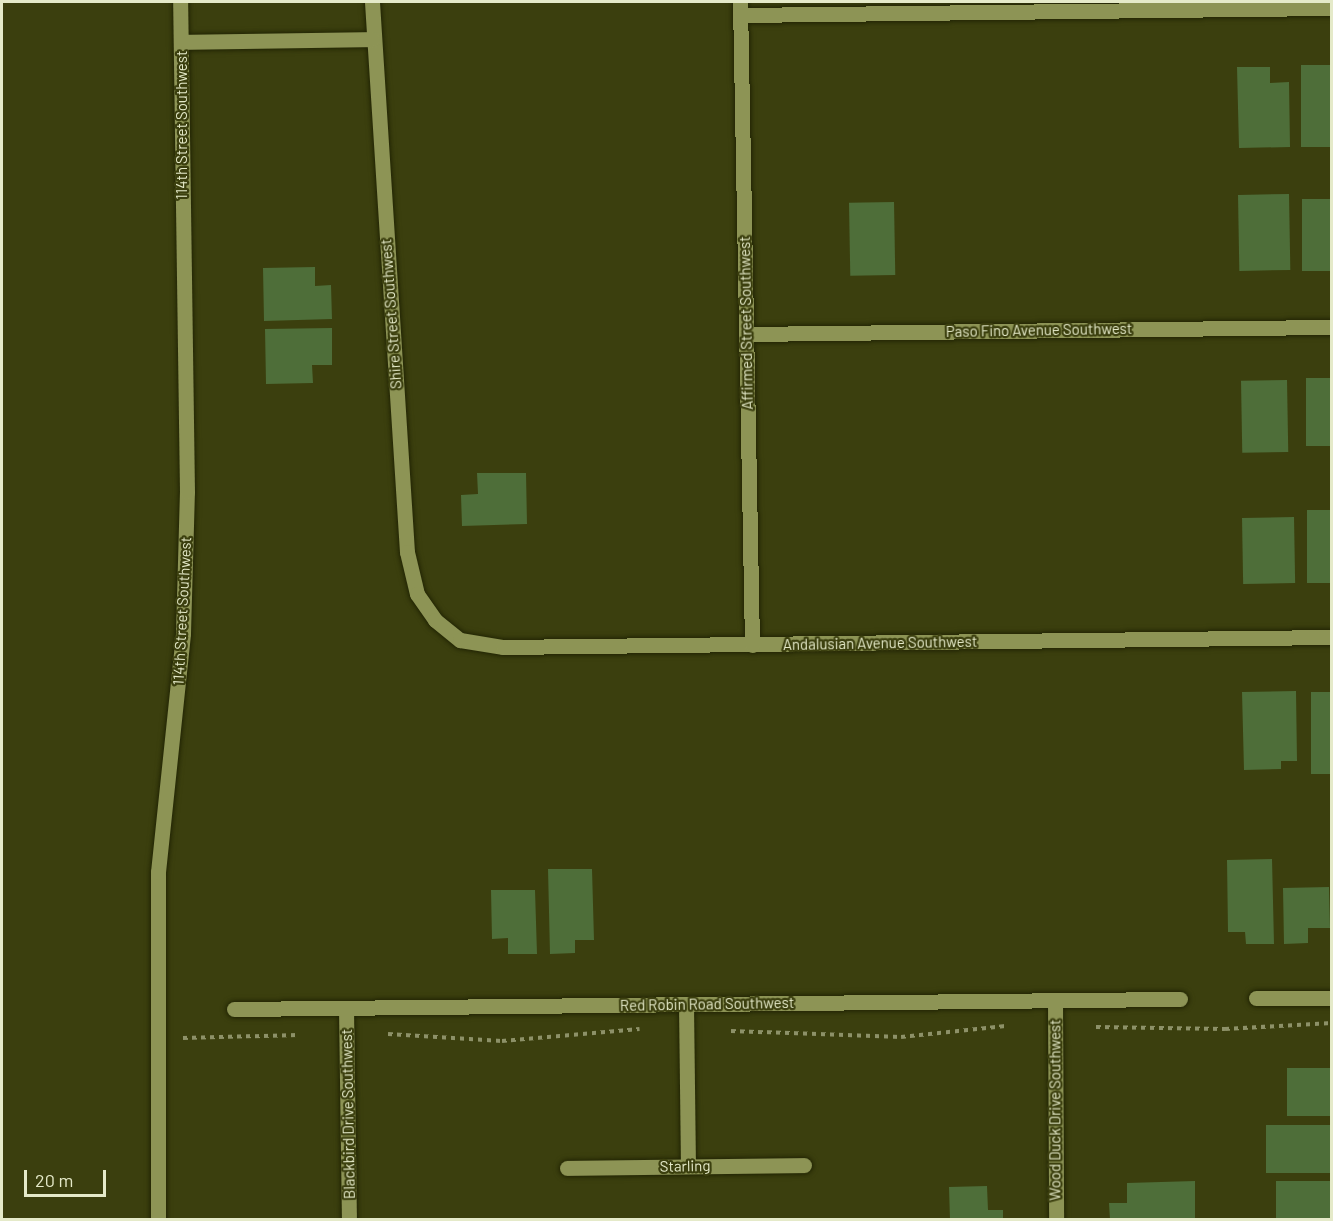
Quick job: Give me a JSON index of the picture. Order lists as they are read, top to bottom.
{
  "streets": {
    "street": [
      "114th Street Southwest",
      "Shire Street Southwest",
      "Affirmed Street Southwest",
      "Paso Fino Avenue Southwest",
      "Andalusian Avenue Southwest",
      "Red Robin Road Southwest",
      "Wood Duck Drive Southwest",
      "Blackbird Drive Southwest",
      "Starling"
    ]
  },
  "crossings": [
    ["Shire Street Southwest", "Andalusian Avenue Southwest"],
    ["Affirmed Street Southwest", "Paso Fino Avenue Southwest"],
    ["Affirmed Street Southwest", "Andalusian Avenue Southwest"],
    ["Red Robin Road Southwest", "Wood Duck Drive Southwest"],
    ["Red Robin Road Southwest", "Blackbird Drive Southwest"]
  ],
  "scale_bar": "20 m"
}
